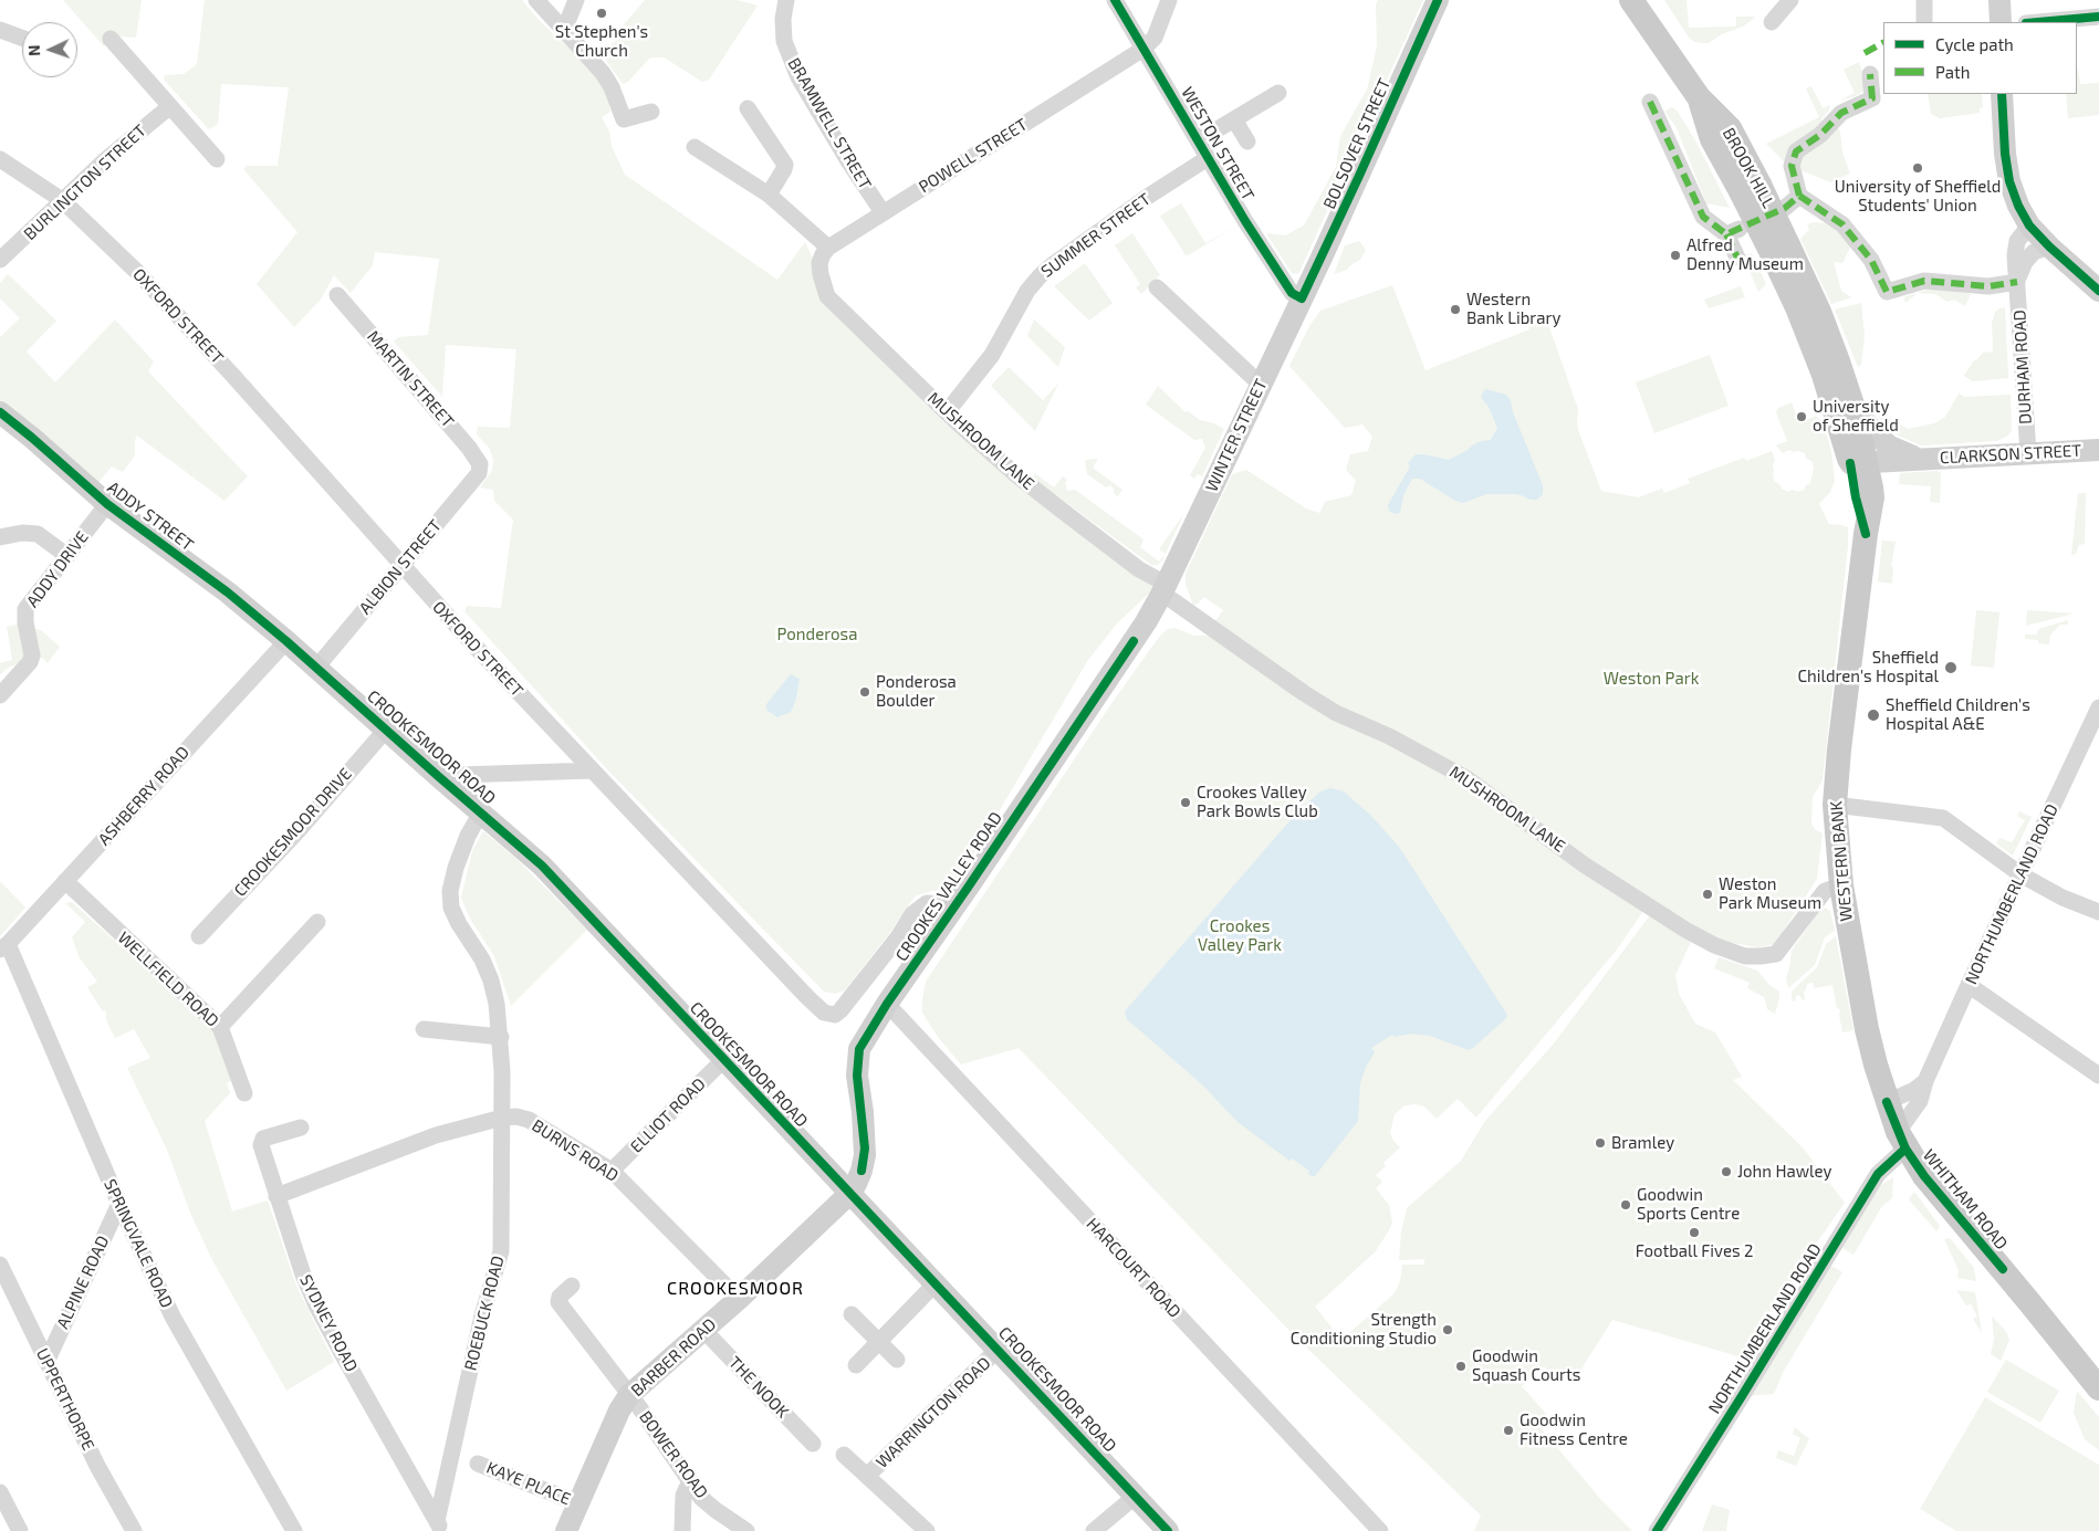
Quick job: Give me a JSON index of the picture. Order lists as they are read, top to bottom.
{
  "streets": {
    "main road": ["BROOK HILL", "WESTERN BANK", "WHITHAM ROAD"],
    "street": [
      "BRAMWELL STREET",
      "WESTON STREET",
      "BOLSOVER STREET",
      "POWELL STREET",
      "BURLINGTON STREET",
      "SUMMER STREET",
      "OXFORD STREET",
      "DURHAM ROAD",
      "MARTIN STREET",
      "WINTER STREET",
      "MUSHROOM LANE",
      "CLARKSON STREET",
      "ADDY STREET",
      "ALBION STREET",
      "ADDY DRIVE",
      "CROOKESMOOR ROAD",
      "ASHBERRY ROAD",
      "CROOKESMOOR DRIVE",
      "CROOKES VALLEY ROAD",
      "NORTHUMBERLAND ROAD",
      "WELLFIELD ROAD",
      "ELLIOT ROAD",
      "BURNS ROAD",
      "SPRINGVALE ROAD",
      "HARCOURT ROAD",
      "ALPINE ROAD",
      "ROEBUCK ROAD",
      "SYDNEY ROAD",
      "BARBER ROAD",
      "THE NOOK",
      "UPPERTHORPE",
      "WARRINGTON ROAD",
      "BOWER ROAD",
      "KAYE PLACE"
    ]
  },
  "crossings": [
    ["BRAMWELL STREET", "POWELL STREET"],
    ["WESTON STREET", "BOLSOVER STREET"],
    ["WESTON STREET", "POWELL STREET"],
    ["WESTON STREET", "SUMMER STREET"],
    ["WESTON STREET", "WINTER STREET"],
    ["BOLSOVER STREET", "WINTER STREET"],
    ["POWELL STREET", "MUSHROOM LANE"],
    ["BROOK HILL", "WESTERN BANK"],
    ["BURLINGTON STREET", "OXFORD STREET"],
    ["SUMMER STREET", "MUSHROOM LANE"],
    ["OXFORD STREET", "ALBION STREET"],
    ["OXFORD STREET", "CROOKES VALLEY ROAD"],
    ["DURHAM ROAD", "CLARKSON STREET"],
    ["MARTIN STREET", "ALBION STREET"],
    ["WINTER STREET", "MUSHROOM LANE"],
    ["WINTER STREET", "CROOKES VALLEY ROAD"],
    ["MUSHROOM LANE", "WESTERN BANK"],
    ["MUSHROOM LANE", "CROOKES VALLEY ROAD"],
    ["CLARKSON STREET", "WESTERN BANK"],
    ["ADDY STREET", "ADDY DRIVE"],
    ["ADDY STREET", "CROOKESMOOR ROAD"],
    ["ADDY STREET", "ASHBERRY ROAD"],
    ["ALBION STREET", "CROOKESMOOR ROAD"],
    ["CROOKESMOOR ROAD", "ASHBERRY ROAD"],
    ["CROOKESMOOR ROAD", "CROOKESMOOR DRIVE"],
    ["CROOKESMOOR ROAD", "CROOKES VALLEY ROAD"],
    ["CROOKESMOOR ROAD", "ELLIOT ROAD"],
    ["CROOKESMOOR ROAD", "ROEBUCK ROAD"],
    ["CROOKESMOOR ROAD", "BARBER ROAD"],
    ["CROOKESMOOR ROAD", "WARRINGTON ROAD"],
    ["ASHBERRY ROAD", "WELLFIELD ROAD"],
    ["ASHBERRY ROAD", "SPRINGVALE ROAD"],
    ["WESTERN BANK", "NORTHUMBERLAND ROAD"],
    ["WESTERN BANK", "WHITHAM ROAD"],
    ["CROOKES VALLEY ROAD", "HARCOURT ROAD"],
    ["CROOKES VALLEY ROAD", "BARBER ROAD"],
    ["NORTHUMBERLAND ROAD", "WHITHAM ROAD"],
    ["ELLIOT ROAD", "BURNS ROAD"],
    ["BURNS ROAD", "ROEBUCK ROAD"],
    ["BURNS ROAD", "SYDNEY ROAD"],
    ["BURNS ROAD", "BARBER ROAD"],
    ["SPRINGVALE ROAD", "ALPINE ROAD"],
    ["ALPINE ROAD", "UPPERTHORPE"],
    ["ROEBUCK ROAD", "SYDNEY ROAD"],
    ["BARBER ROAD", "THE NOOK"],
    ["BARBER ROAD", "BOWER ROAD"],
    ["BARBER ROAD", "KAYE PLACE"]
  ],
  "districts": ["CROOKESMOOR"],
  "parks": ["Ponderosa", "Weston Park", "Crookes Valley Park"],
  "places": [
    "St Stephen's Church",
    "University of Sheffield Students' Union",
    "Alfred Denny Museum",
    "Western Bank Library",
    "University of Sheffield",
    "Sheffield Children's Hospital",
    "Ponderosa Boulder",
    "Sheffield Children's Hospital A&E",
    "Crookes Valley Park Bowls Club",
    "Weston Park Museum",
    "Bramley",
    "John Hawley",
    "Goodwin Sports Centre",
    "Football Fives 2",
    "Strength Conditioning Studio",
    "Goodwin Squash Courts",
    "Goodwin Fitness Centre"
  ],
  "legend": ["Cycle path", "Path"],
  "north": "left"
}
